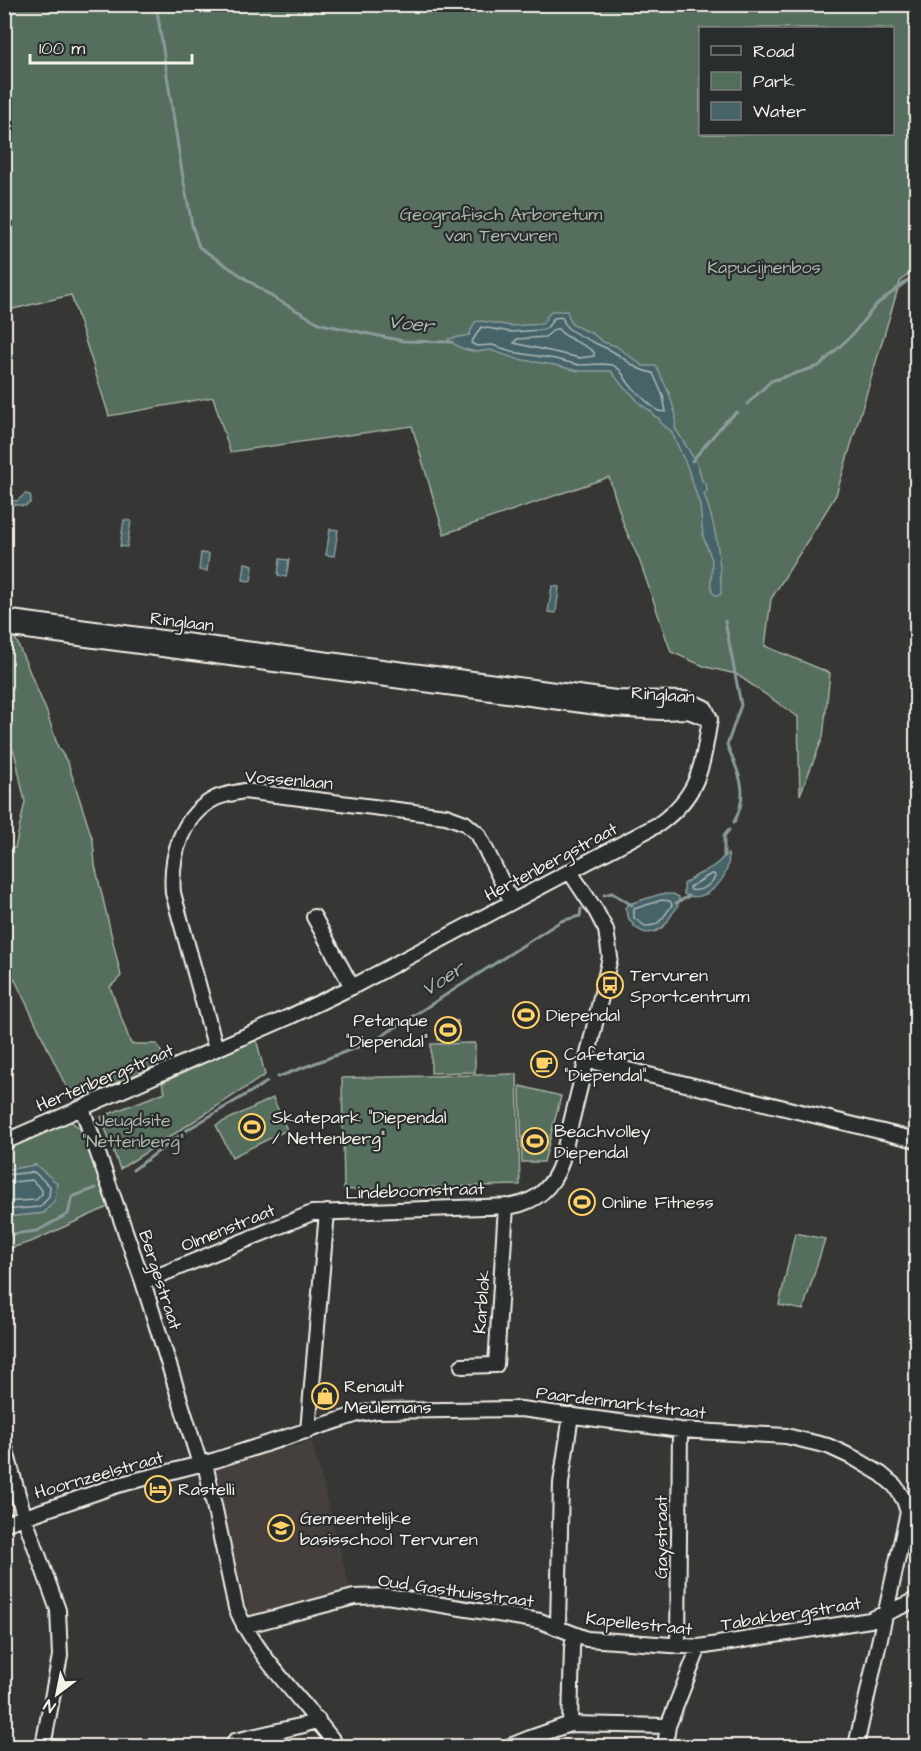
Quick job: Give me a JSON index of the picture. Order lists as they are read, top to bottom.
{
  "streets": {
    "street": [
      "Ringlaan",
      "Vossenlaan",
      "Hertenbergstraat",
      "Lindeboomstraat",
      "Olmenstraat",
      "Bergestraat",
      "Karblok",
      "Paardenmarktstraat",
      "Hoornzeelstraat",
      "Gaystraat",
      "Oud Gasthuisstraat",
      "Tabakbergstraat",
      "Kapellestraat"
    ]
  },
  "crossings": [
    ["Ringlaan", "Hertenbergstraat"],
    ["Vossenlaan", "Hertenbergstraat"],
    ["Hertenbergstraat", "Lindeboomstraat"],
    ["Hertenbergstraat", "Bergestraat"],
    ["Lindeboomstraat", "Olmenstraat"],
    ["Lindeboomstraat", "Karblok"],
    ["Lindeboomstraat", "Paardenmarktstraat"],
    ["Olmenstraat", "Bergestraat"],
    ["Bergestraat", "Paardenmarktstraat"],
    ["Bergestraat", "Hoornzeelstraat"],
    ["Bergestraat", "Oud Gasthuisstraat"],
    ["Paardenmarktstraat", "Hoornzeelstraat"],
    ["Paardenmarktstraat", "Gaystraat"],
    ["Paardenmarktstraat", "Tabakbergstraat"],
    ["Gaystraat", "Kapellestraat"],
    ["Oud Gasthuisstraat", "Kapellestraat"],
    ["Tabakbergstraat", "Kapellestraat"]
  ],
  "water": ["Voer"],
  "parks": ["Geografisch Arboretum van Tervuren", "Kapucijnenbos", "Jeugdsite \"Nettenberg\""],
  "places": {
    "bus stop": ["Tervuren Sportcentrum"],
    "sports": [
      "Diependal",
      "Petanque \"Diependal\"",
      "Skatepark \"Diependal / Nettenberg\"",
      "Beachvolley Diependal",
      "Online Fitness"
    ],
    "cafe": ["Cafetaria \"Diependal\""],
    "shop": ["Renault Meulemans"],
    "hotel": ["Rastelli"],
    "school or university": ["Gemeentelijke basisschool Tervuren"]
  },
  "legend": ["Road", "Park", "Water"],
  "scale_bar": "100 m",
  "north": "bottom left"
}
